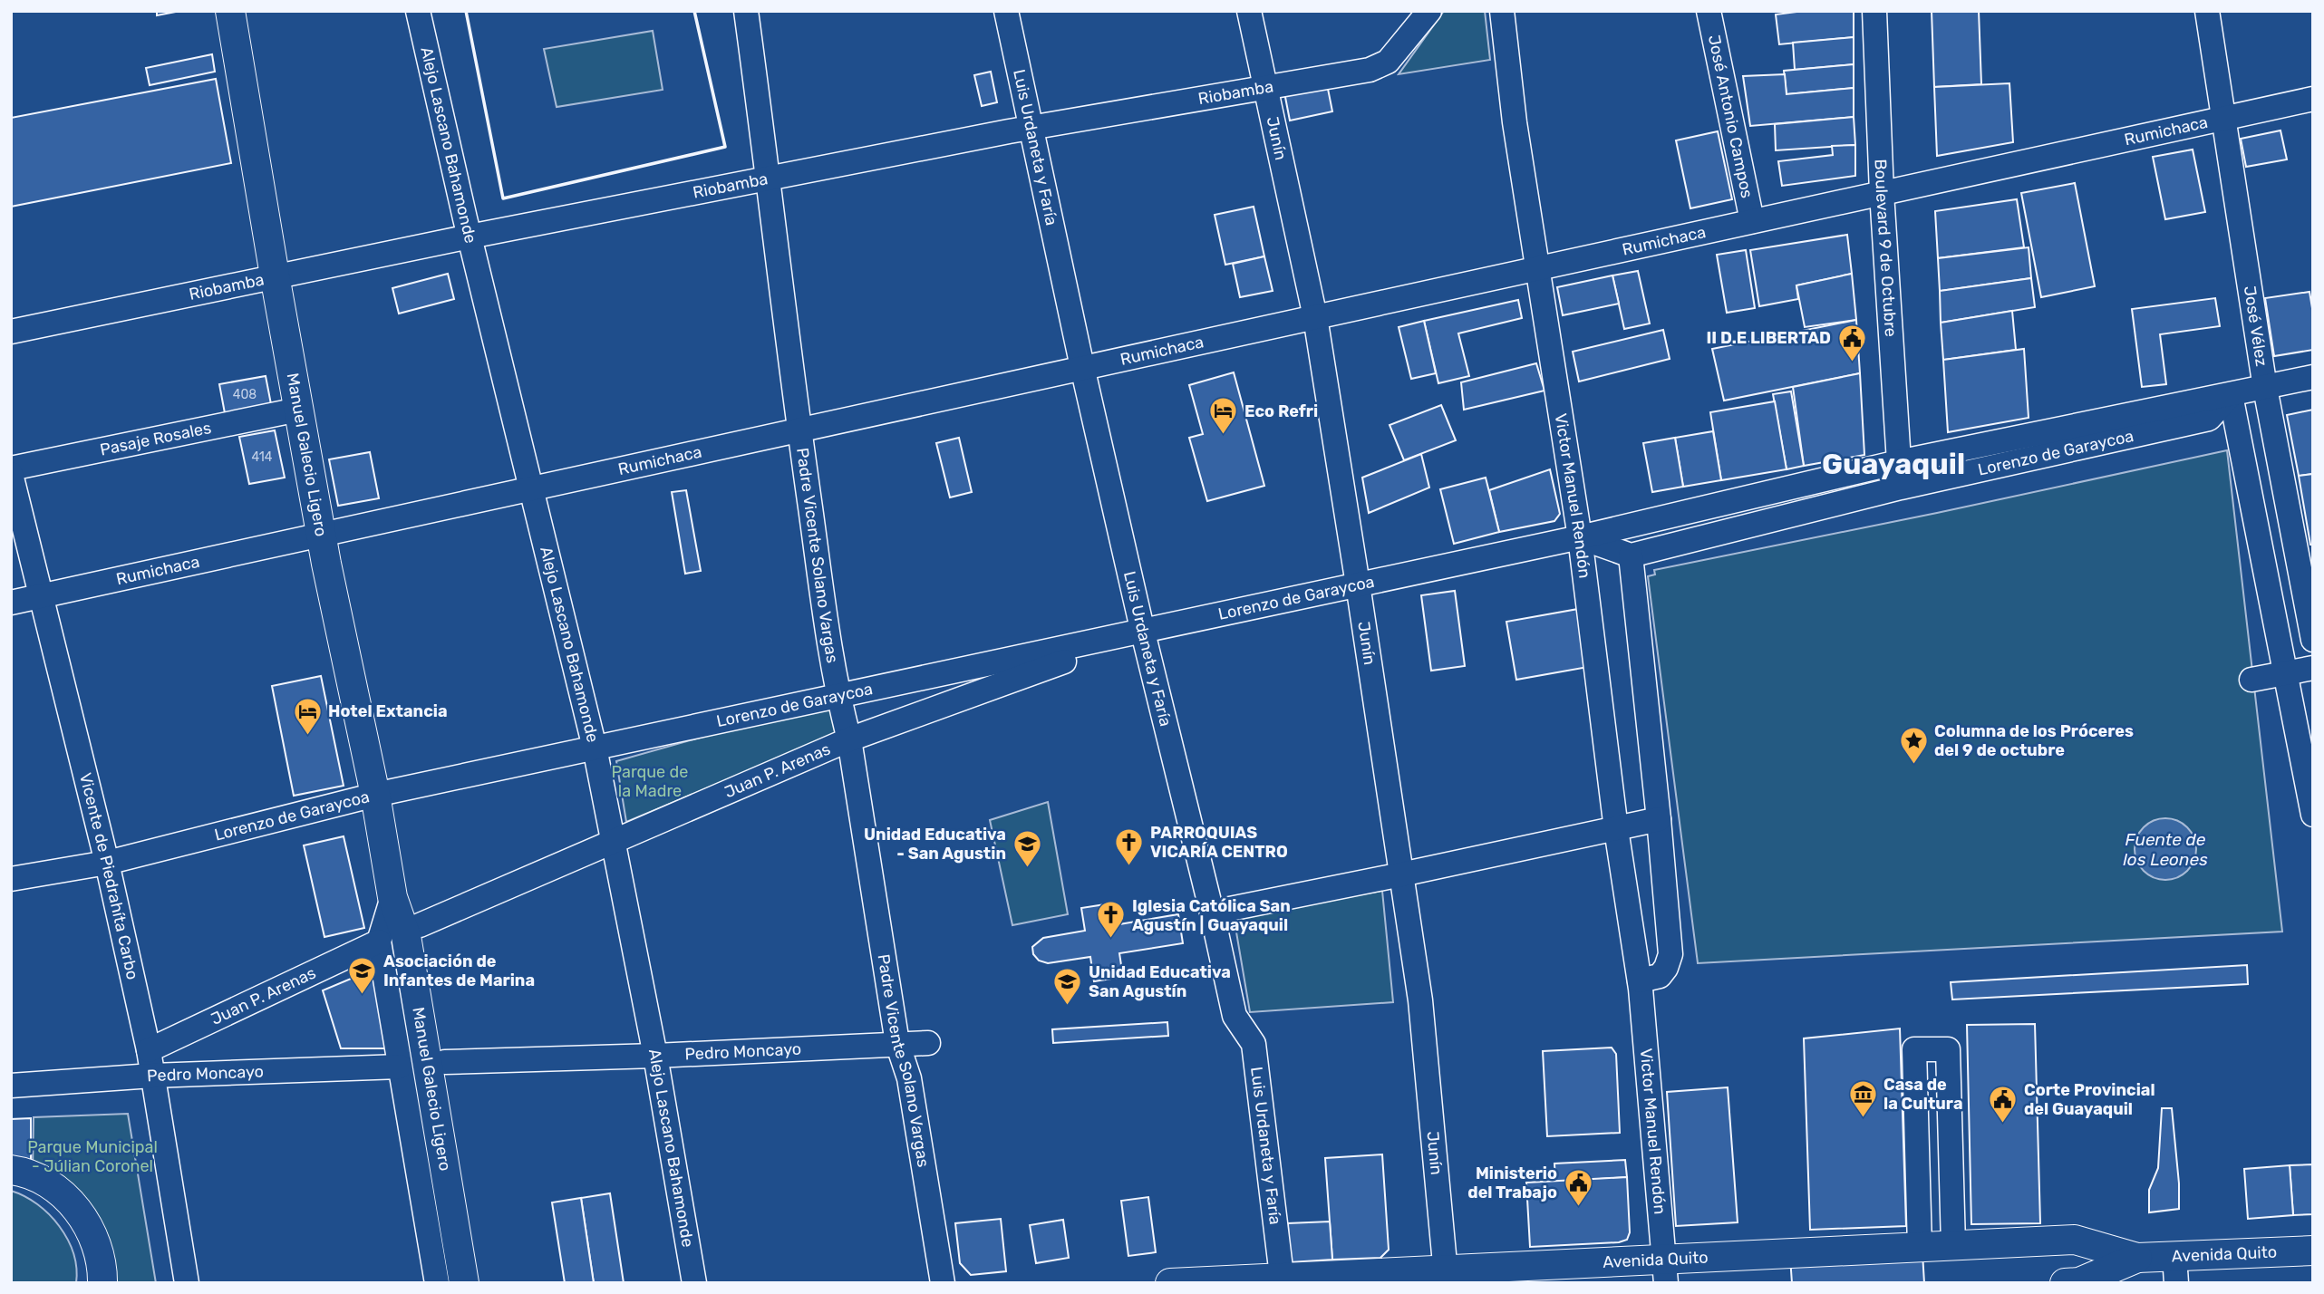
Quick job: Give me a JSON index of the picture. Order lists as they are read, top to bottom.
{
  "streets": {
    "main road": ["Manuel Galecio Ligero", "Avenida Quito"],
    "street": [
      "Riobamba",
      "José Antonio Campos",
      "Rumichaca",
      "Junín",
      "Alejo Lascano Bahamonde",
      "Luis Urdaneta y Faría",
      "Boulevard 9 de Octubre",
      "José Vélez",
      "Pasaje Rosales",
      "Lorenzo de Garaycoa",
      "Victor Manuel Rendón",
      "Padre Vicente Solano Vargas",
      "Juan P. Arenas",
      "Vicente de Piedrahíta Carbo",
      "Pedro Moncayo"
    ]
  },
  "crossings": [
    ["Riobamba", "Junín"],
    ["Riobamba", "Alejo Lascano Bahamonde"],
    ["Riobamba", "Luis Urdaneta y Faría"],
    ["Riobamba", "Manuel Galecio Ligero"],
    ["Riobamba", "Padre Vicente Solano Vargas"],
    ["José Antonio Campos", "Rumichaca"],
    ["Rumichaca", "Junín"],
    ["Rumichaca", "Alejo Lascano Bahamonde"],
    ["Rumichaca", "Luis Urdaneta y Faría"],
    ["Rumichaca", "Boulevard 9 de Octubre"],
    ["Rumichaca", "José Vélez"],
    ["Rumichaca", "Manuel Galecio Ligero"],
    ["Rumichaca", "Victor Manuel Rendón"],
    ["Rumichaca", "Padre Vicente Solano Vargas"],
    ["Rumichaca", "Vicente de Piedrahíta Carbo"],
    ["Junín", "Lorenzo de Garaycoa"],
    ["Junín", "Avenida Quito"],
    ["Alejo Lascano Bahamonde", "Lorenzo de Garaycoa"],
    ["Alejo Lascano Bahamonde", "Juan P. Arenas"],
    ["Alejo Lascano Bahamonde", "Pedro Moncayo"],
    ["Luis Urdaneta y Faría", "Lorenzo de Garaycoa"],
    ["Luis Urdaneta y Faría", "Juan P. Arenas"],
    ["Luis Urdaneta y Faría", "Avenida Quito"],
    ["Boulevard 9 de Octubre", "Lorenzo de Garaycoa"],
    ["José Vélez", "Lorenzo de Garaycoa"],
    ["Pasaje Rosales", "Manuel Galecio Ligero"],
    ["Lorenzo de Garaycoa", "Manuel Galecio Ligero"],
    ["Lorenzo de Garaycoa", "Victor Manuel Rendón"],
    ["Lorenzo de Garaycoa", "Padre Vicente Solano Vargas"],
    ["Lorenzo de Garaycoa", "Juan P. Arenas"],
    ["Lorenzo de Garaycoa", "Vicente de Piedrahíta Carbo"],
    ["Manuel Galecio Ligero", "Juan P. Arenas"],
    ["Manuel Galecio Ligero", "Pedro Moncayo"],
    ["Victor Manuel Rendón", "Avenida Quito"],
    ["Padre Vicente Solano Vargas", "Juan P. Arenas"],
    ["Padre Vicente Solano Vargas", "Pedro Moncayo"],
    ["Juan P. Arenas", "Vicente de Piedrahíta Carbo"],
    ["Vicente de Piedrahíta Carbo", "Pedro Moncayo"]
  ],
  "districts": ["Guayaquil"],
  "water": ["Fuente de los Leones"],
  "parks": ["Parque de la Madre", "Parque Municipal - Júlian Coronel"],
  "places": {
    "public building": ["II D.E LIBERTAD", "Corte Provincial del Guayaquil", "Ministerio del Trabajo"],
    "hotel": ["Eco Refri", "Hotel Extancia"],
    "place": ["Columna de los Próceres del 9 de octubre"],
    "church": ["PARROQUIAS VICARÍA CENTRO", "Iglesia Católica San Agustín | Guayaquil"],
    "school or university": ["Unidad Educativa - San Agustin", "Asociación de Infantes de Marina", "Unidad Educativa San Agustín"],
    "museum": ["Casa de la Cultura"]
  },
  "house_numbers": ["408", "414"]
}
